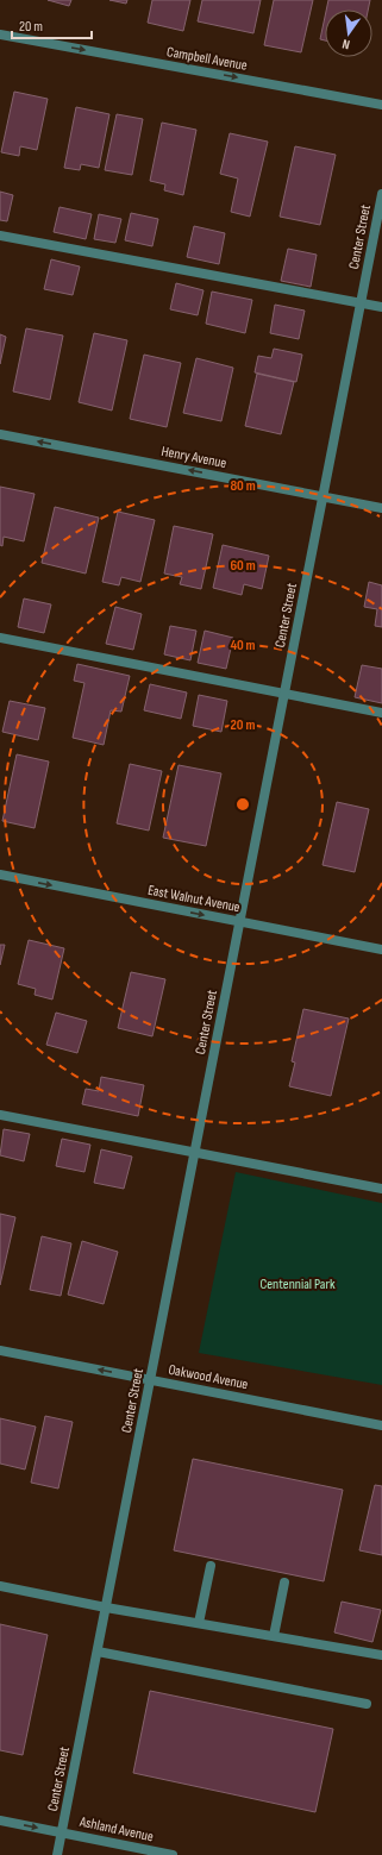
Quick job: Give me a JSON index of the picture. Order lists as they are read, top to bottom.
{
  "streets": {
    "street": [
      "Campbell Avenue",
      "Center Street",
      "Henry Avenue",
      "East Walnut Avenue",
      "Oakwood Avenue",
      "Ashland Avenue"
    ]
  },
  "crossings": [
    ["Center Street", "Henry Avenue"],
    ["Center Street", "East Walnut Avenue"],
    ["Center Street", "Oakwood Avenue"],
    ["Center Street", "Ashland Avenue"]
  ],
  "one_way": [
    "Campbell Avenue",
    "Henry Avenue",
    "East Walnut Avenue",
    "Oakwood Avenue",
    "Ashland Avenue"
  ],
  "parks": ["Centennial Park"],
  "scale_bar": "20 m",
  "north": "bottom",
  "rings": [
    "80 m",
    "60 m",
    "40 m",
    "20 m"
  ]
}
